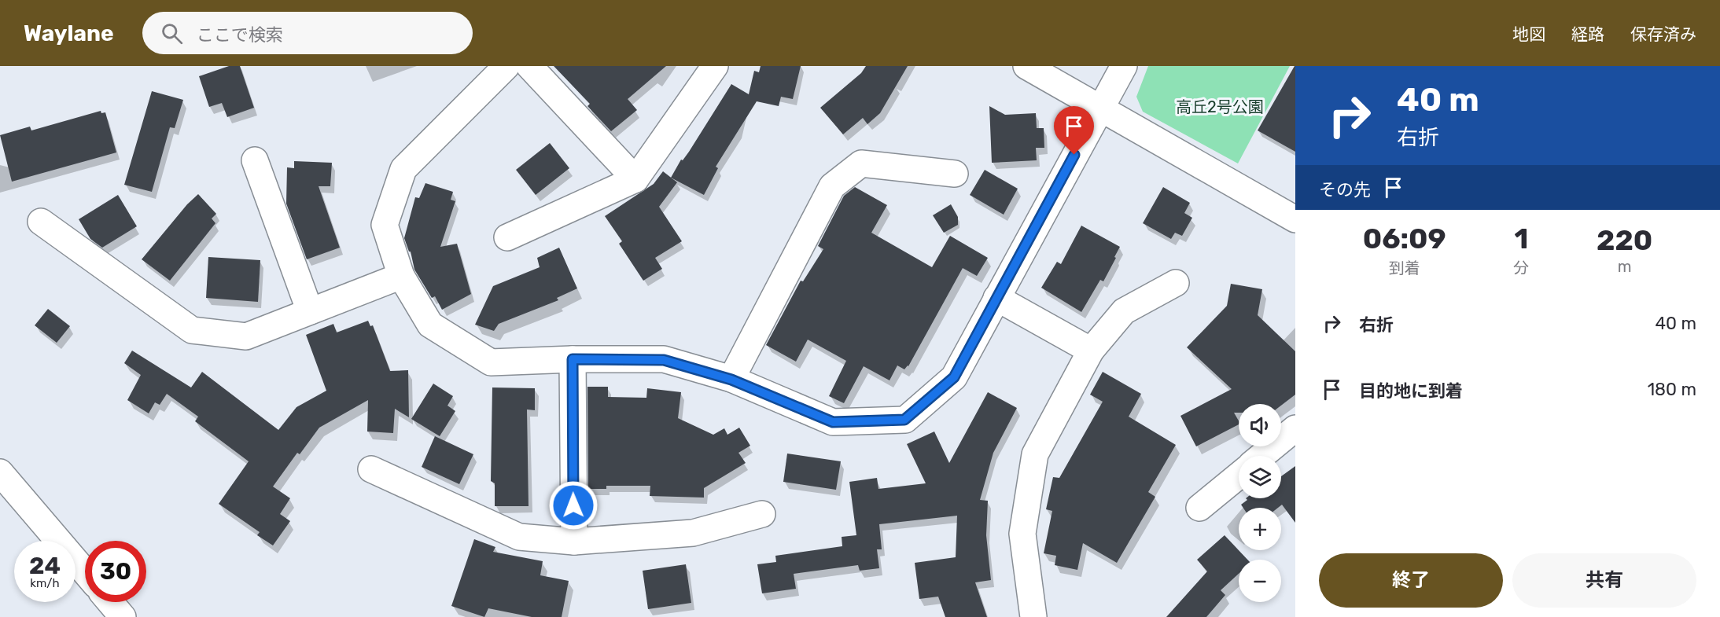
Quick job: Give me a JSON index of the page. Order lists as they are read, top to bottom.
{
  "parks": ["高丘2号公園"],
  "page": {
    "header": "Waylane",
    "search": "ここで検索",
    "nav": ["地図", "経路", "保存済み"],
    "turn": ["40 m", "右折"],
    "then": "その先",
    "eta": [
      "06:09",
      "到着",
      "1",
      "分",
      "220",
      "m"
    ],
    "list": [
      {
        "name": "右折",
        "value": "40 m"
      },
      {
        "name": "目的地に到着",
        "value": "180 m"
      }
    ],
    "map_buttons": ["+", "−"],
    "speed": "24 km/h",
    "limit": "30",
    "buttons": ["終了", "共有"]
  }
}
